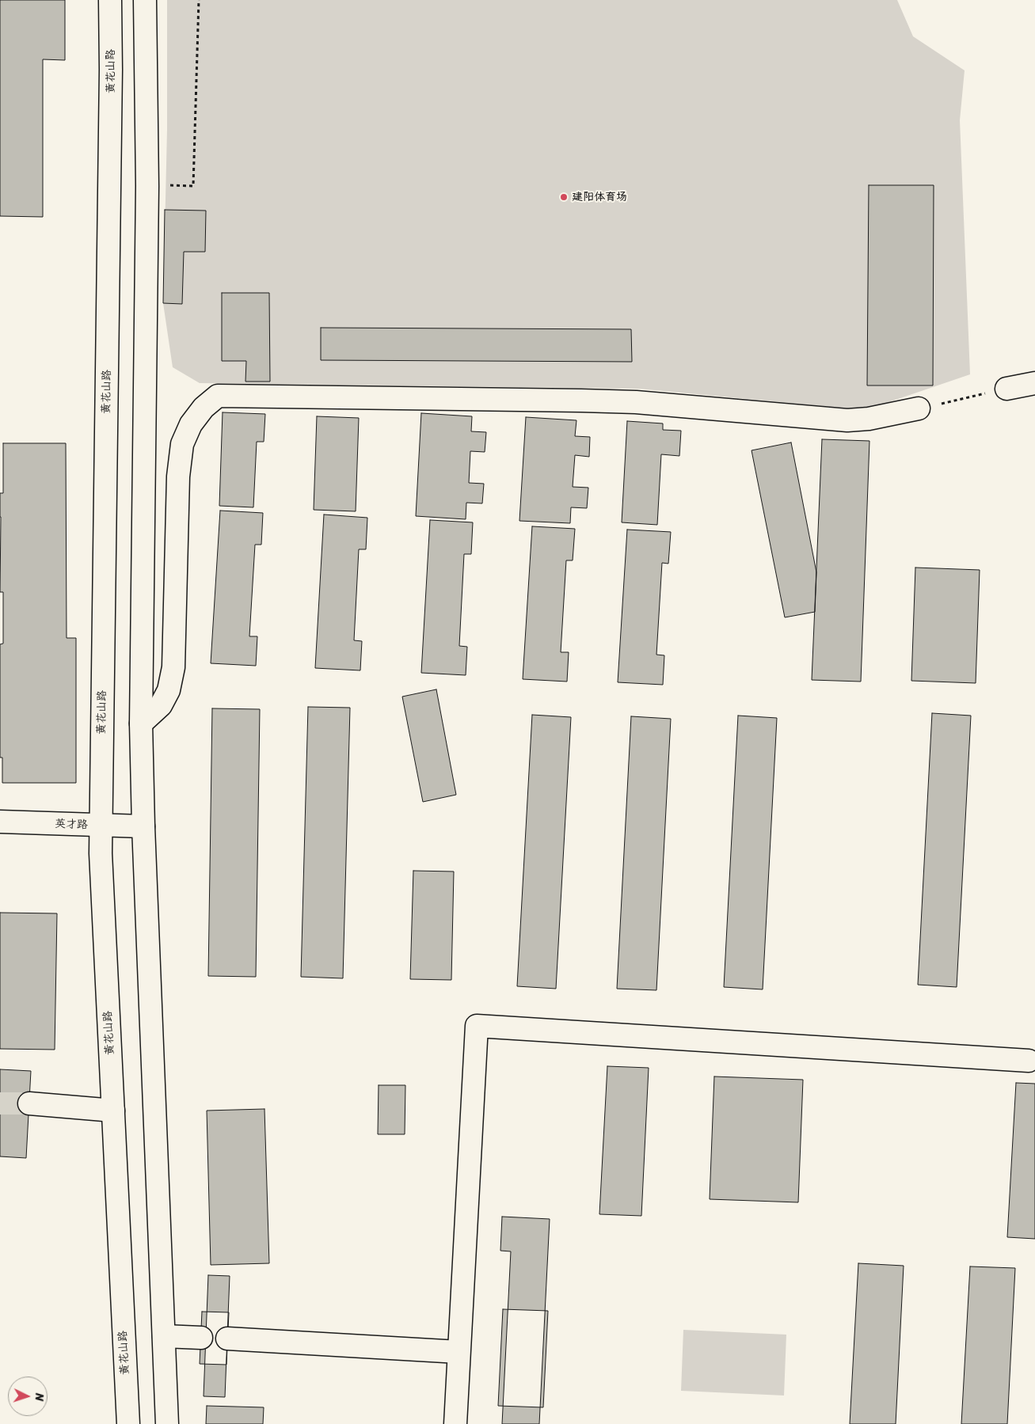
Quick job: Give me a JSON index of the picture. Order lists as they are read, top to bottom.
{
  "streets": {
    "main road": ["黄花山路", "英才路"]
  },
  "crossings": [
    ["黄花山路", "英才路"]
  ],
  "places": ["建阳体育场"],
  "north": "right"
}
